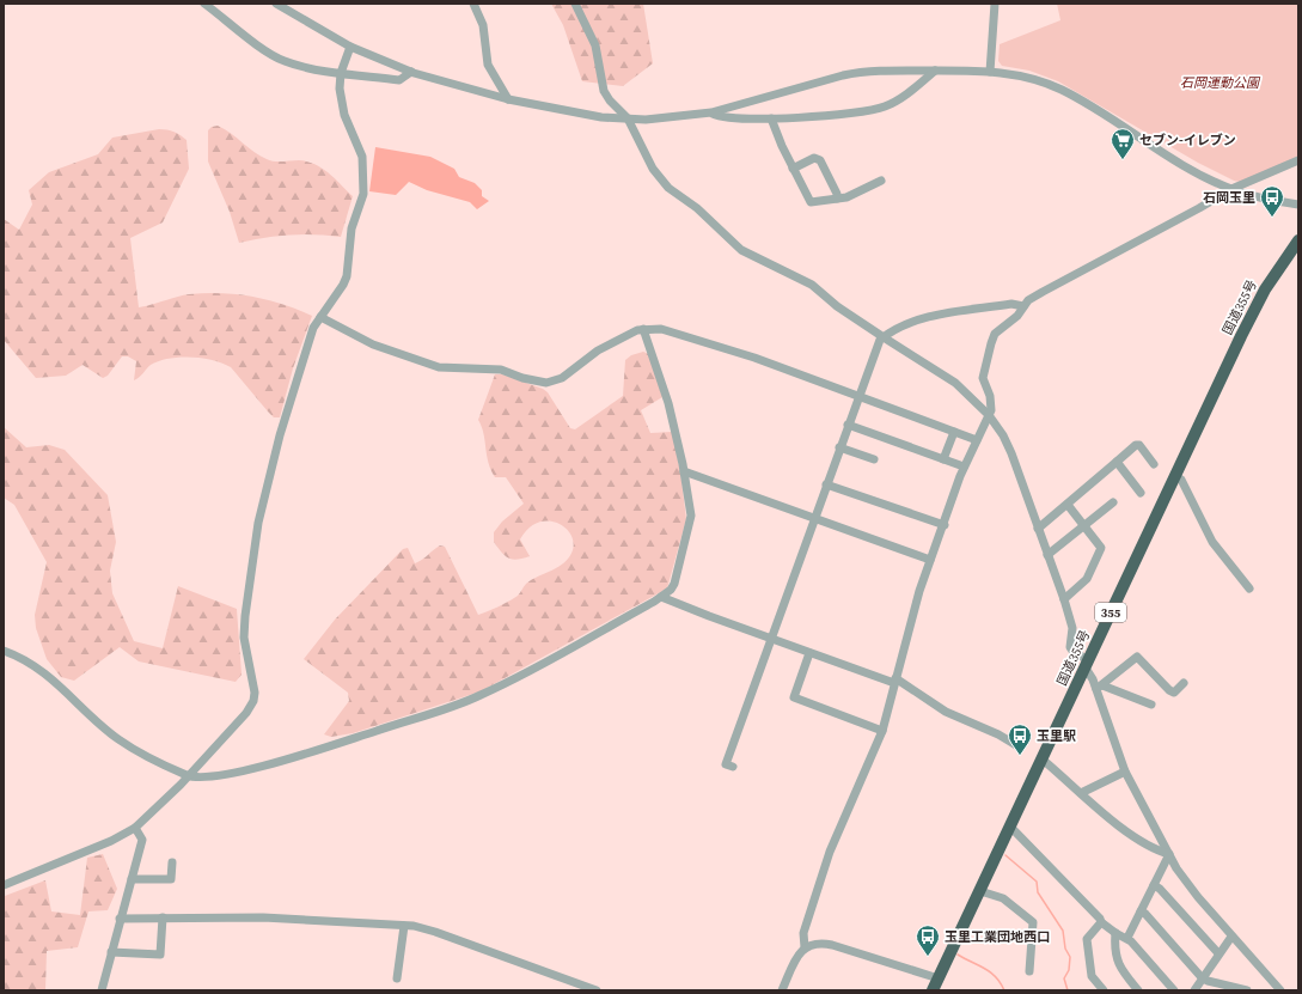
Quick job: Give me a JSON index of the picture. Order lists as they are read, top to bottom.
{
  "streets": {
    "highway": ["国道355号", "355"]
  },
  "parks": ["石岡運動公園"],
  "places": {
    "supermarket": ["セブン-イレブン"],
    "bus stop": ["石岡玉里", "玉里駅", "玉里工業団地西口"]
  }
}
